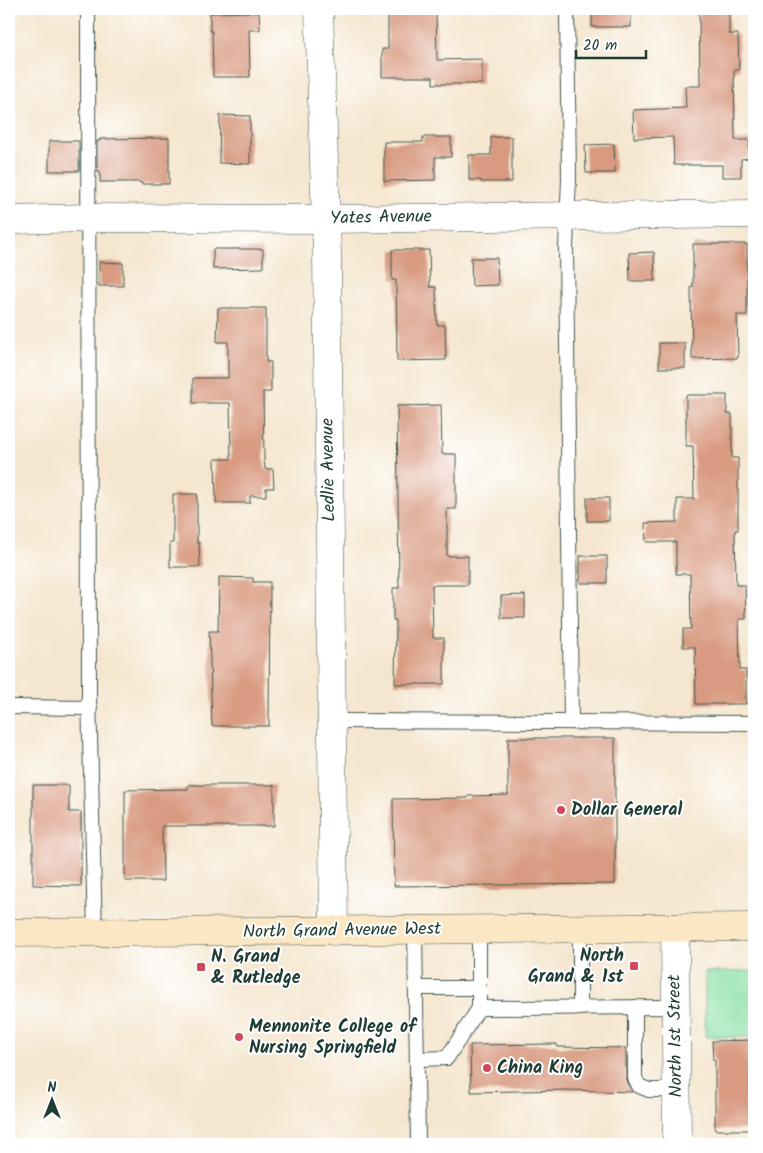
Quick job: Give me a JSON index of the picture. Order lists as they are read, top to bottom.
{
  "streets": {
    "main road": ["North Grand Avenue West"],
    "street": ["Yates Avenue", "Ledlie Avenue", "North 1st Street"]
  },
  "crossings": [
    ["Yates Avenue", "Ledlie Avenue"],
    ["Ledlie Avenue", "North Grand Avenue West"],
    ["North Grand Avenue West", "North 1st Street"]
  ],
  "places": {
    "other": ["Dollar General", "Mennonite College of Nursing Springfield", "China King"],
    "transit": ["North Grand & 1st", "N. Grand & Rutledge"]
  },
  "scale_bar": "20 m",
  "north": "top"
}
